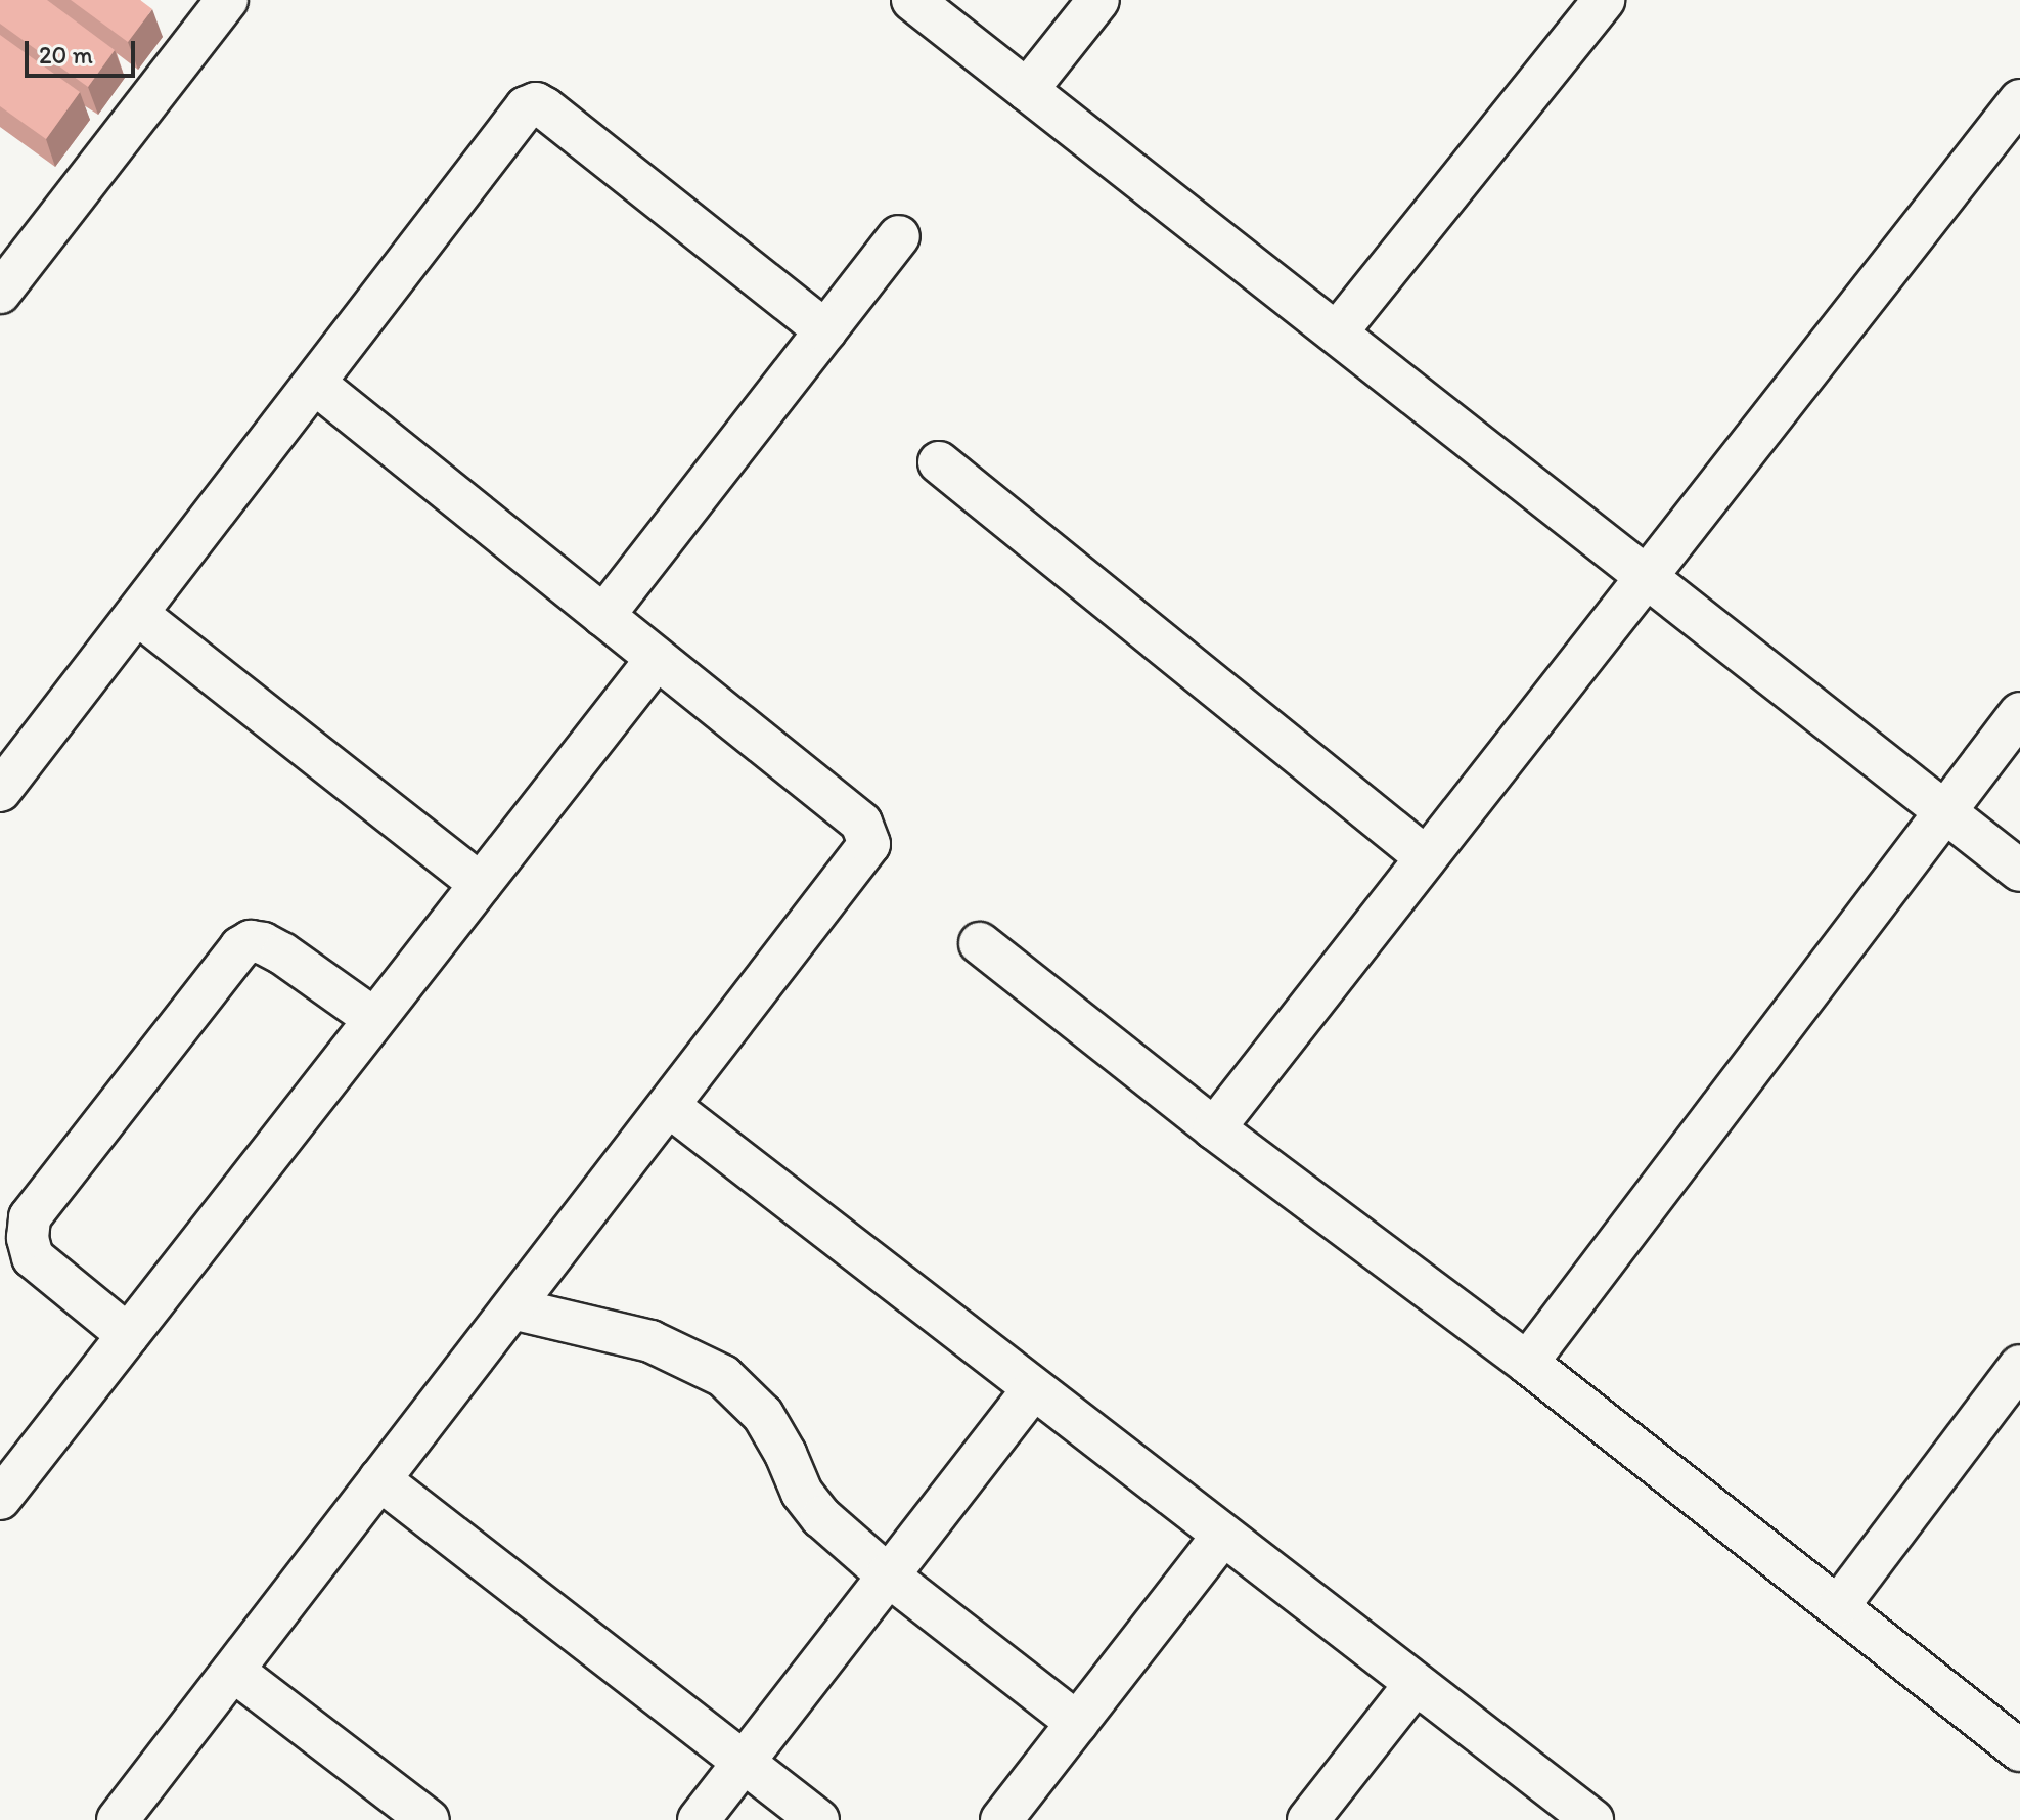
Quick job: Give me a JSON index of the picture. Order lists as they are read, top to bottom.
{
  "scale_bar": "20 m"
}
